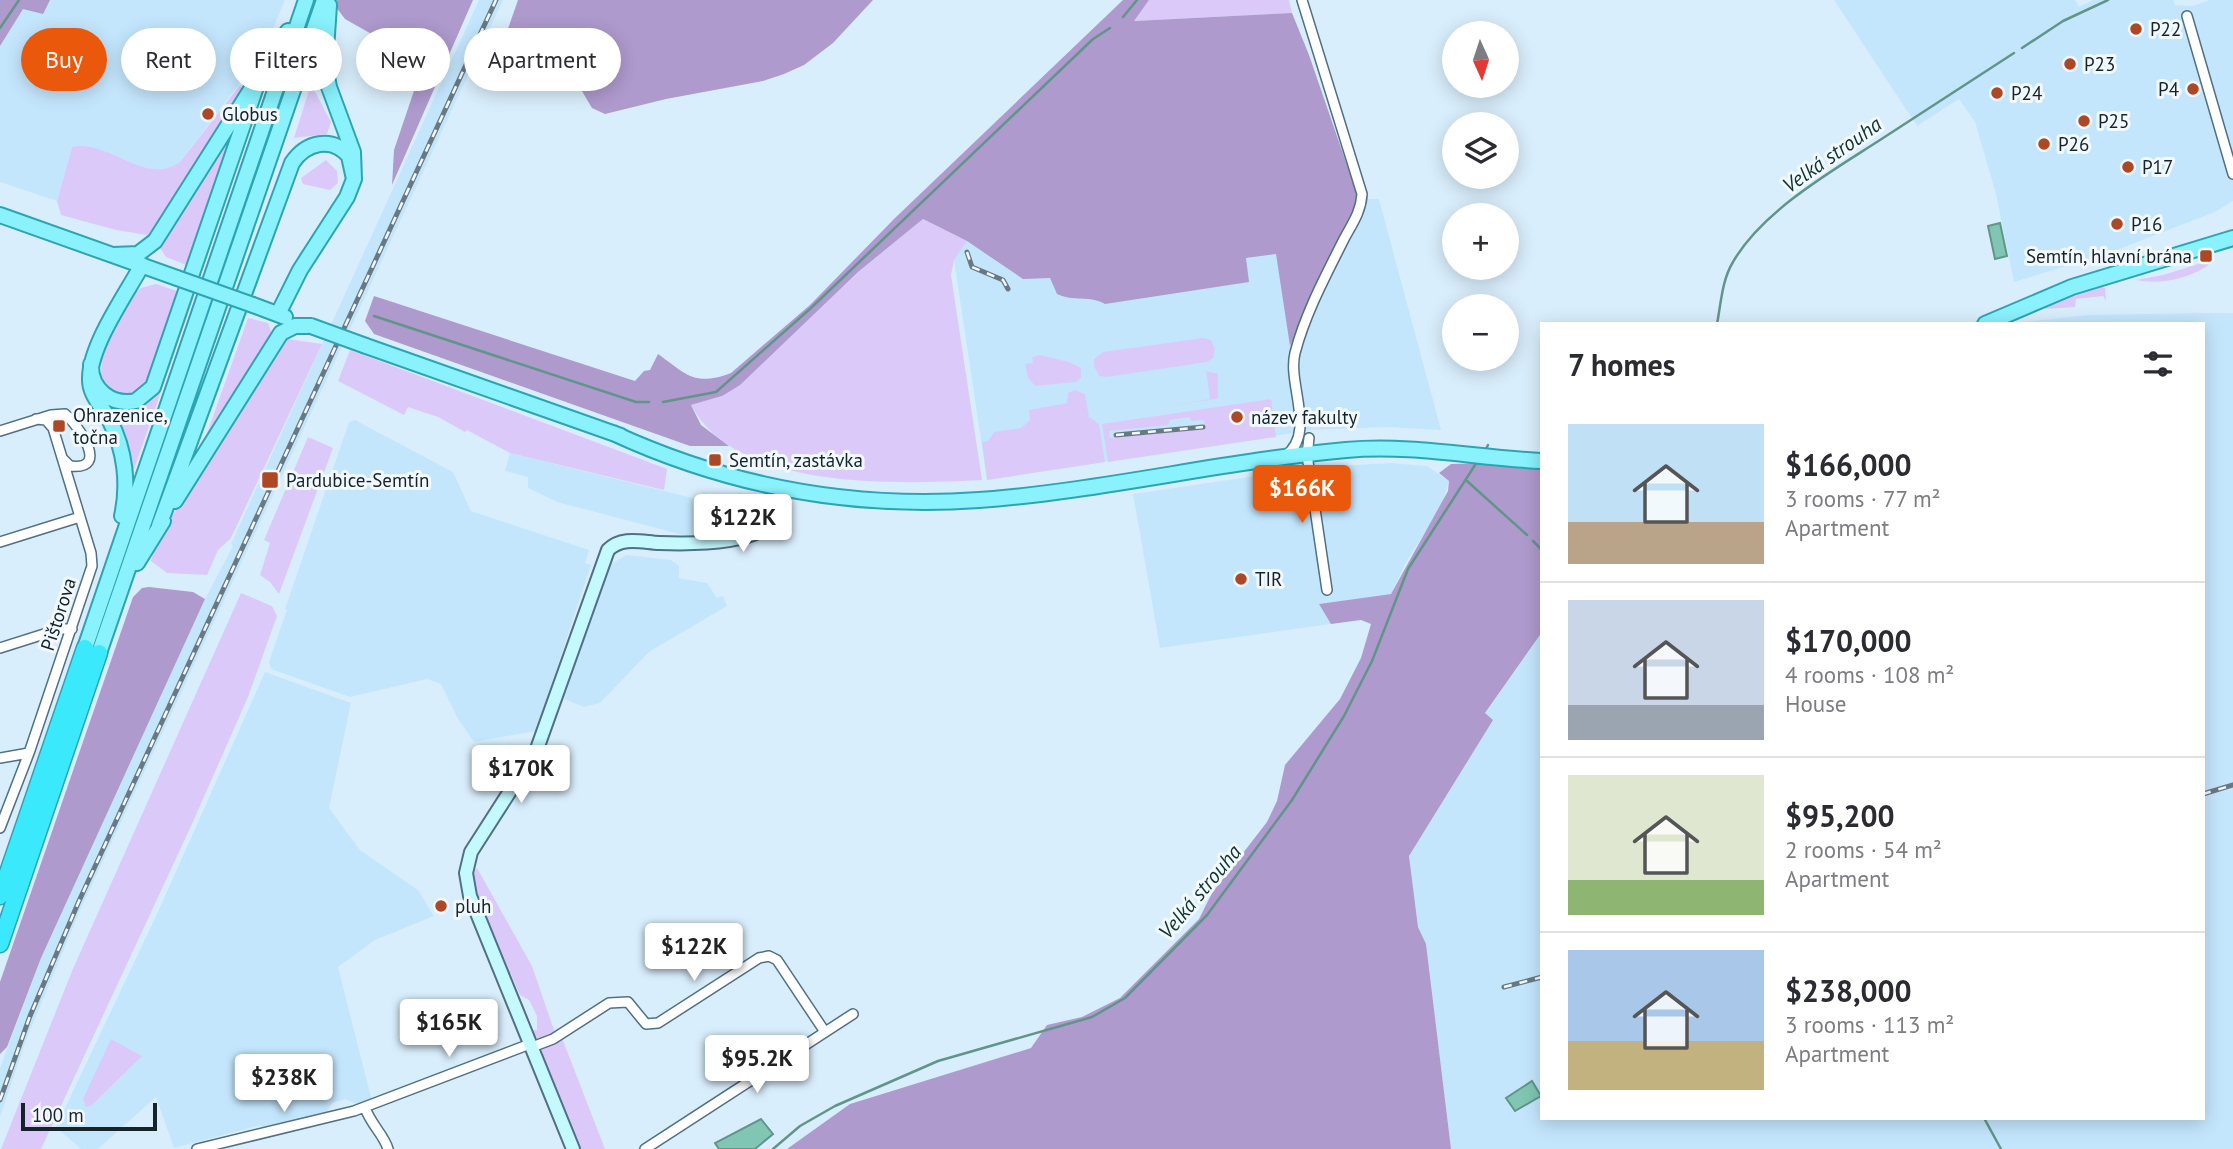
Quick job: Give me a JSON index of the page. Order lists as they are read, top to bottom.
{
  "streets": {
    "street": ["Pištorova"]
  },
  "water": ["Velká strouha"],
  "places": {
    "other": [
      "P22",
      "P23",
      "P4",
      "P24",
      "Globus",
      "P25",
      "P26",
      "P17",
      "P16",
      "název fakulty",
      "TIR",
      "pluh"
    ],
    "transit": [
      "Semtín, hlavní brána",
      "Ohrazenice, točna",
      "Semtín, zastávka",
      "Pardubice-Semtín"
    ]
  },
  "scale_bar": "100 m",
  "north": "bottom",
  "page": {
    "map_buttons": ["+", "−"],
    "chip": [
      "Buy",
      "Rent",
      "Filters",
      "New",
      "Apartment"
    ],
    "heading": "7 homes",
    "list": [
      {
        "name": "$166,000",
        "note": "3 rooms · 77 m² · Apartment"
      },
      {
        "name": "$170,000",
        "note": "4 rooms · 108 m² · House"
      },
      {
        "name": "$95,200",
        "note": "2 rooms · 54 m² · Apartment"
      },
      {
        "name": "$238,000",
        "note": "3 rooms · 113 m² · Apartment"
      }
    ],
    "price": [
      "$166K",
      "$122K",
      "$170K",
      "$122K",
      "$165K",
      "$95.2K",
      "$238K"
    ],
    "scale": "100 m"
  }
}
